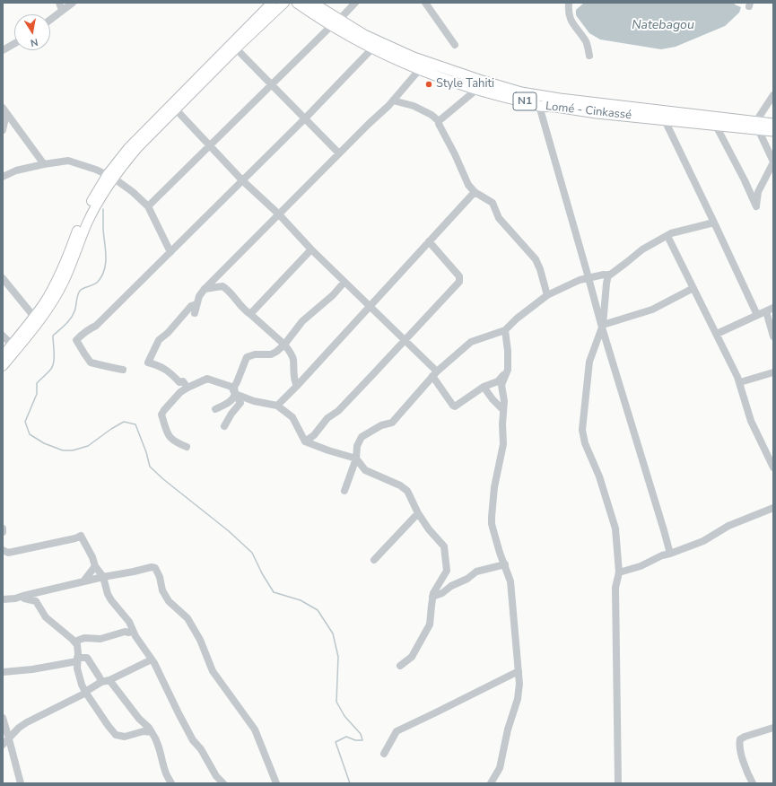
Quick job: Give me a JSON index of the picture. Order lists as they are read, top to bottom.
{
  "streets": {
    "highway": ["N1", "Lomé - Cinkassé"]
  },
  "water": ["Natebagou"],
  "places": ["Style Tahiti"],
  "north": "bottom"
}
